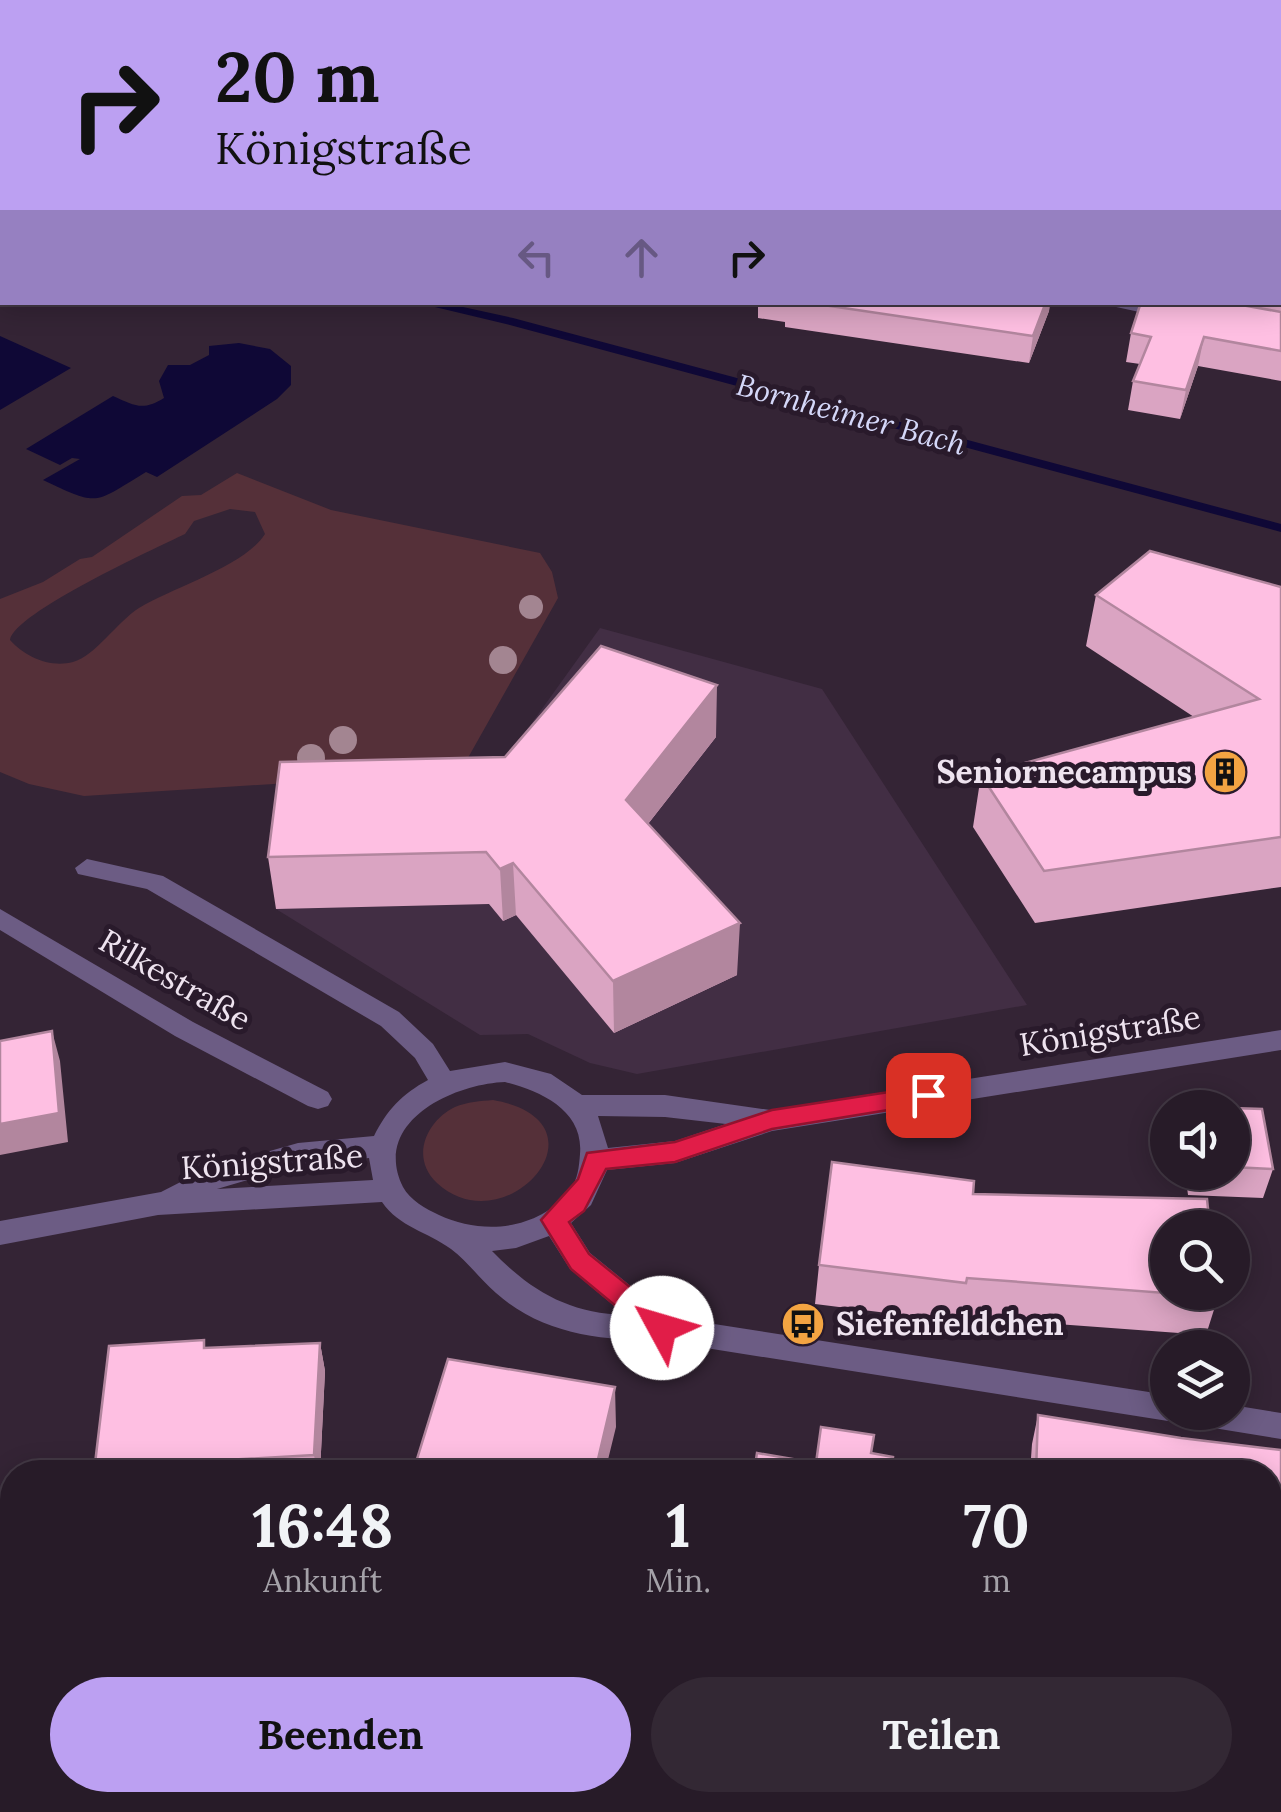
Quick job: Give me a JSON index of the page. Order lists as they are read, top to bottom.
{
  "streets": {
    "street": ["Rilkestraße", "Königstraße"]
  },
  "water": ["Bornheimer Bach"],
  "places": {
    "building": ["Seniornecampus"],
    "bus stop": ["Siefenfeldchen"]
  },
  "page": {
    "turn": ["20 m", "Königstraße"],
    "eta": [
      "16:48",
      "Ankunft",
      "1",
      "Min.",
      "70",
      "m"
    ],
    "buttons": ["Beenden", "Teilen"]
  }
}
